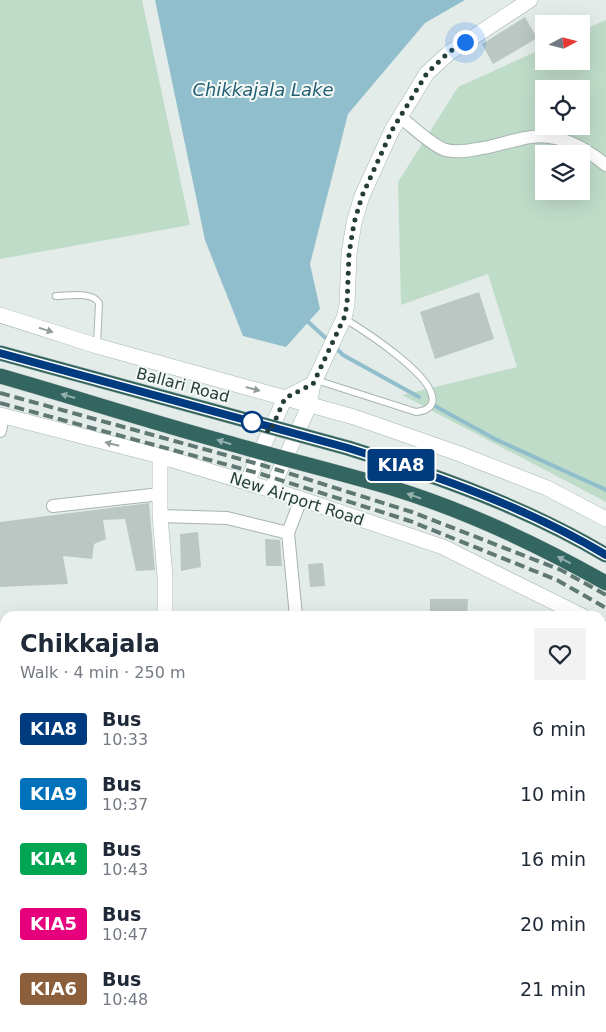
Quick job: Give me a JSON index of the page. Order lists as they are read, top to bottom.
{
  "streets": {
    "highway": ["Ballari Road"],
    "street": ["New Airport Road"]
  },
  "water": ["Chikkajala Lake"],
  "lines": ["bus line KIA8"],
  "north": "right",
  "page": {
    "on_map": "KIA8",
    "heading": ["Chikkajala", "Walk · 4 min · 250 m"],
    "list": [
      {
        "mark": "KIA8",
        "name": "Bus",
        "note": "10:33",
        "value": "6 min"
      },
      {
        "mark": "KIA9",
        "name": "Bus",
        "note": "10:37",
        "value": "10 min"
      },
      {
        "mark": "KIA4",
        "name": "Bus",
        "note": "10:43",
        "value": "16 min"
      },
      {
        "mark": "KIA5",
        "name": "Bus",
        "note": "10:47",
        "value": "20 min"
      },
      {
        "mark": "KIA6",
        "name": "Bus",
        "note": "10:48",
        "value": "21 min"
      }
    ]
  }
}
